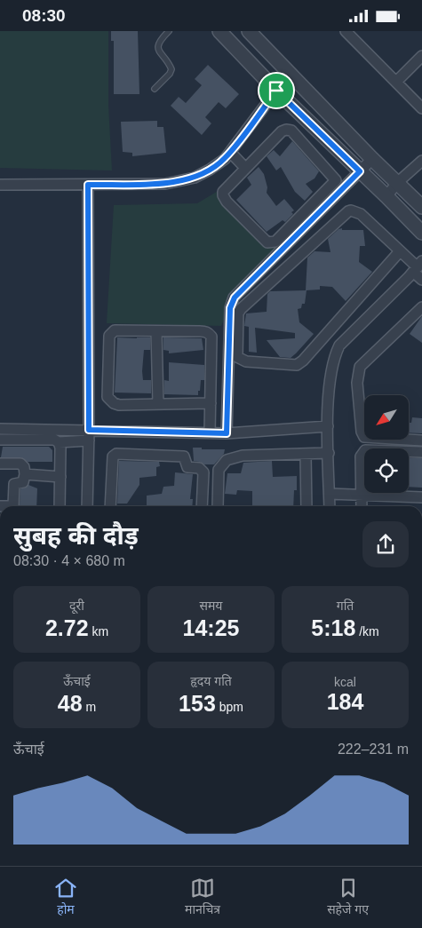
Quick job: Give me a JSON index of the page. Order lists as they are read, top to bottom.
{
  "north": "bottom left",
  "page": {
    "status": "08:30",
    "heading": ["सुबह की दौड़", "08:30 · 4 × 680 m"],
    "stats": [
      ["दूरी", "2.72 km"],
      ["समय", "14:25"],
      ["गति", "5:18 /km"],
      ["ऊँचाई", "48 m"],
      ["हृदय गति", "153 bpm"],
      ["kcal", "184"]
    ],
    "chart": ["ऊँचाई", "222–231 m"],
    "tabs": ["होम", "मानचित्र", "सहेजे गए"]
  }
}
